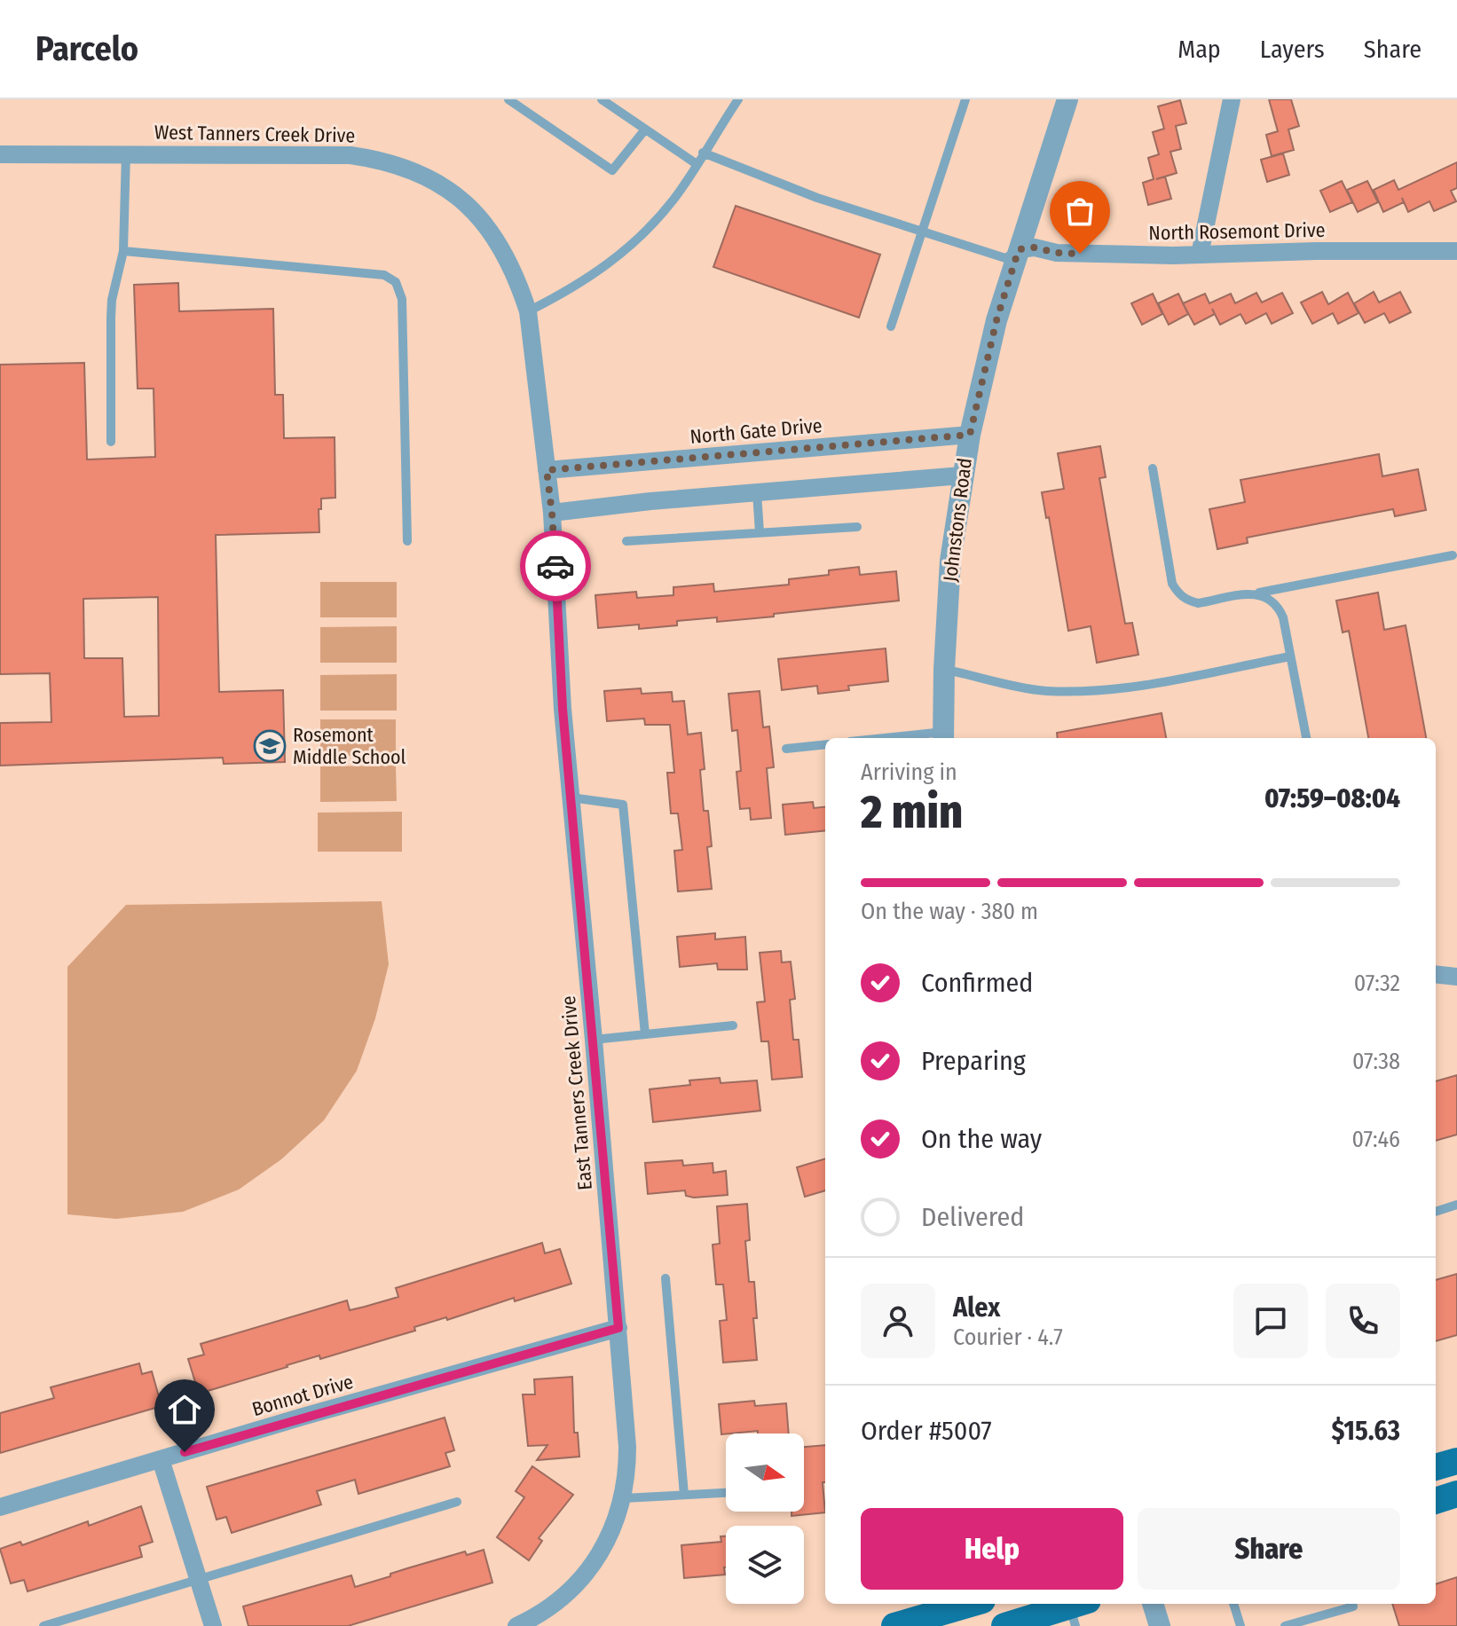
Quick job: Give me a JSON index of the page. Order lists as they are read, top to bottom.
{
  "streets": {
    "street": [
      "West Tanners Creek Drive",
      "North Rosemont Drive",
      "North Gate Drive",
      "Johnstons Road",
      "East Tanners Creek Drive",
      "Bonnot Drive"
    ]
  },
  "crossings": [
    ["West Tanners Creek Drive", "North Gate Drive"],
    ["West Tanners Creek Drive", "East Tanners Creek Drive"],
    ["North Rosemont Drive", "Johnstons Road"],
    ["North Gate Drive", "Johnstons Road"],
    ["East Tanners Creek Drive", "Bonnot Drive"]
  ],
  "places": {
    "school or university": ["Rosemont Middle School"]
  },
  "north": "right",
  "page": {
    "header": "Parcelo",
    "nav": ["Map", "Layers", "Share"],
    "heading": ["2 min", "Arriving in", "07:59–08:04"],
    "panel": [
      "Alex",
      "Courier · 4.7",
      "Order #5007",
      "$15.63"
    ],
    "bar": "On the way · 380 m",
    "list": [
      ["Confirmed", "07:32"],
      ["Preparing", "07:38"],
      ["On the way", "07:46"],
      "Delivered"
    ],
    "buttons": ["Help", "Share"]
  }
}
